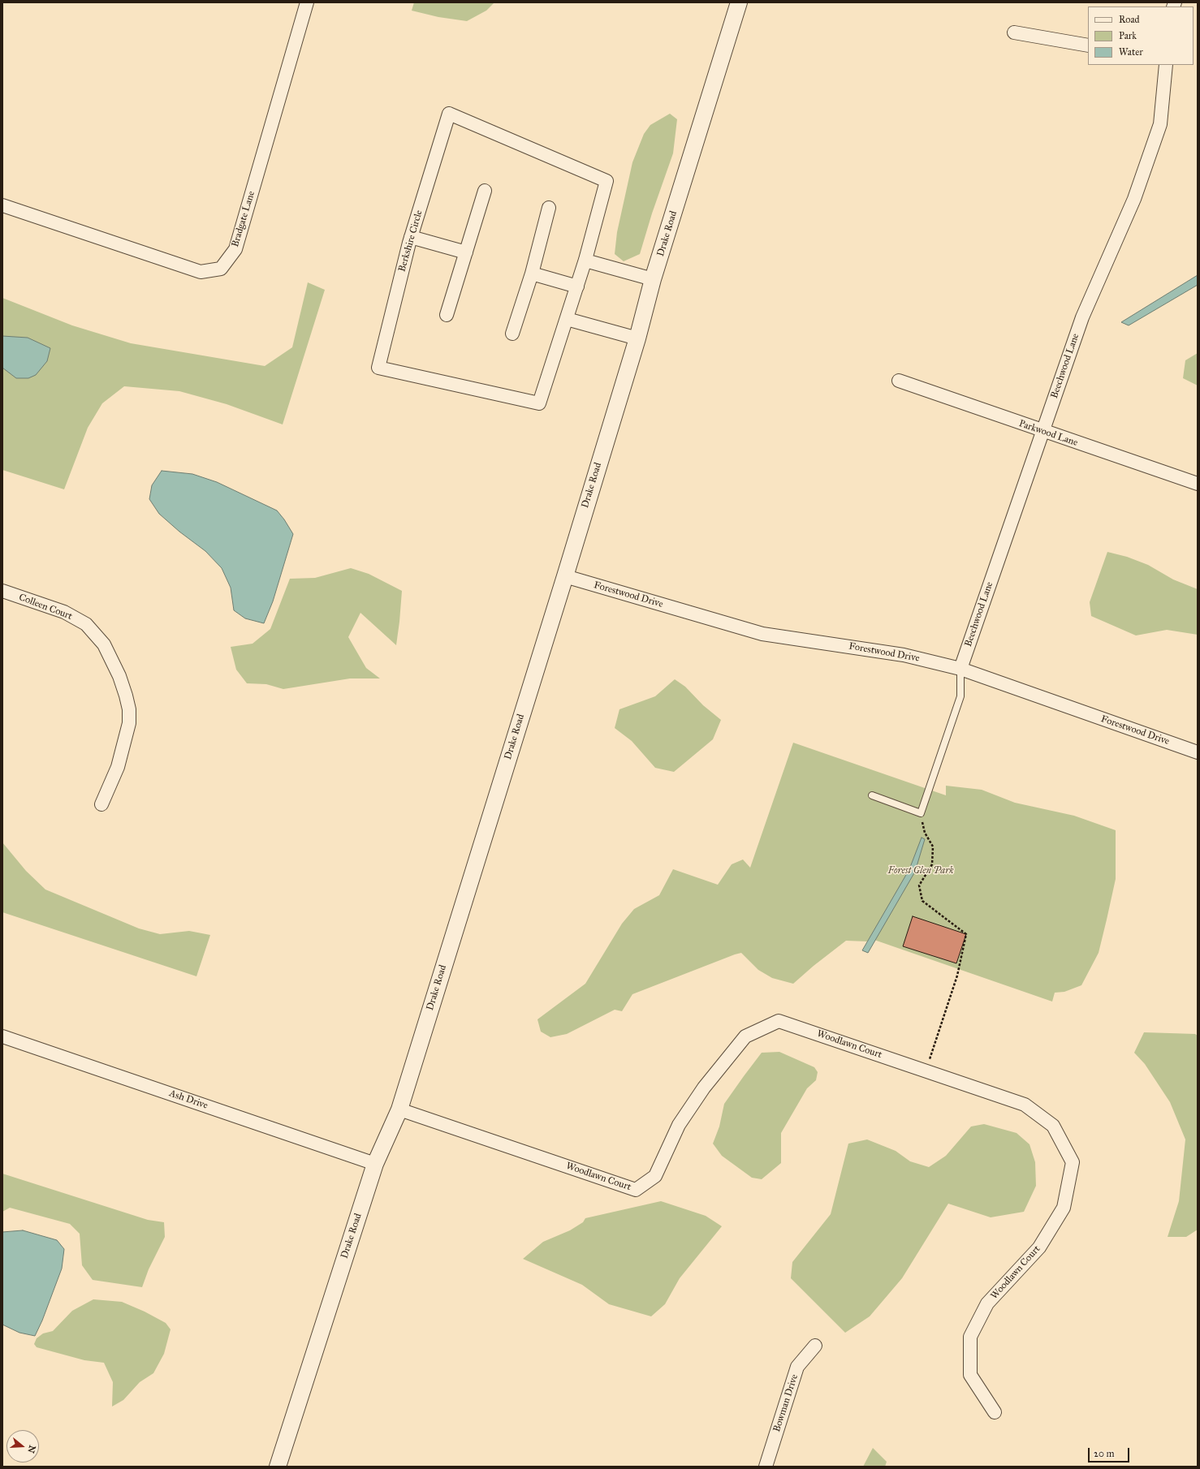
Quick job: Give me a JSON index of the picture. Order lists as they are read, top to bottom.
{
  "streets": {
    "street": [
      "Bradgate Lane",
      "Drake Road",
      "Berkshire Circle",
      "Beechwood Lane",
      "Parkwood Lane",
      "Forestwood Drive",
      "Colleen Court",
      "Woodlawn Court",
      "Ash Drive",
      "Bowman Drive"
    ]
  },
  "crossings": [
    ["Drake Road", "Forestwood Drive"],
    ["Drake Road", "Woodlawn Court"],
    ["Drake Road", "Ash Drive"],
    ["Beechwood Lane", "Parkwood Lane"],
    ["Beechwood Lane", "Forestwood Drive"]
  ],
  "parks": ["Forest Glen Park"],
  "legend": ["Road", "Park", "Water"],
  "scale_bar": "20 m",
  "north": "right"
}
